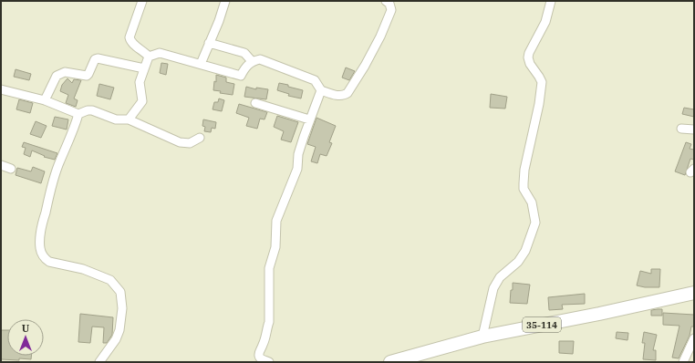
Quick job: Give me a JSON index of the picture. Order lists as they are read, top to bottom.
{
  "streets": {
    "main road": ["35-114"]
  },
  "north": "top"
}
